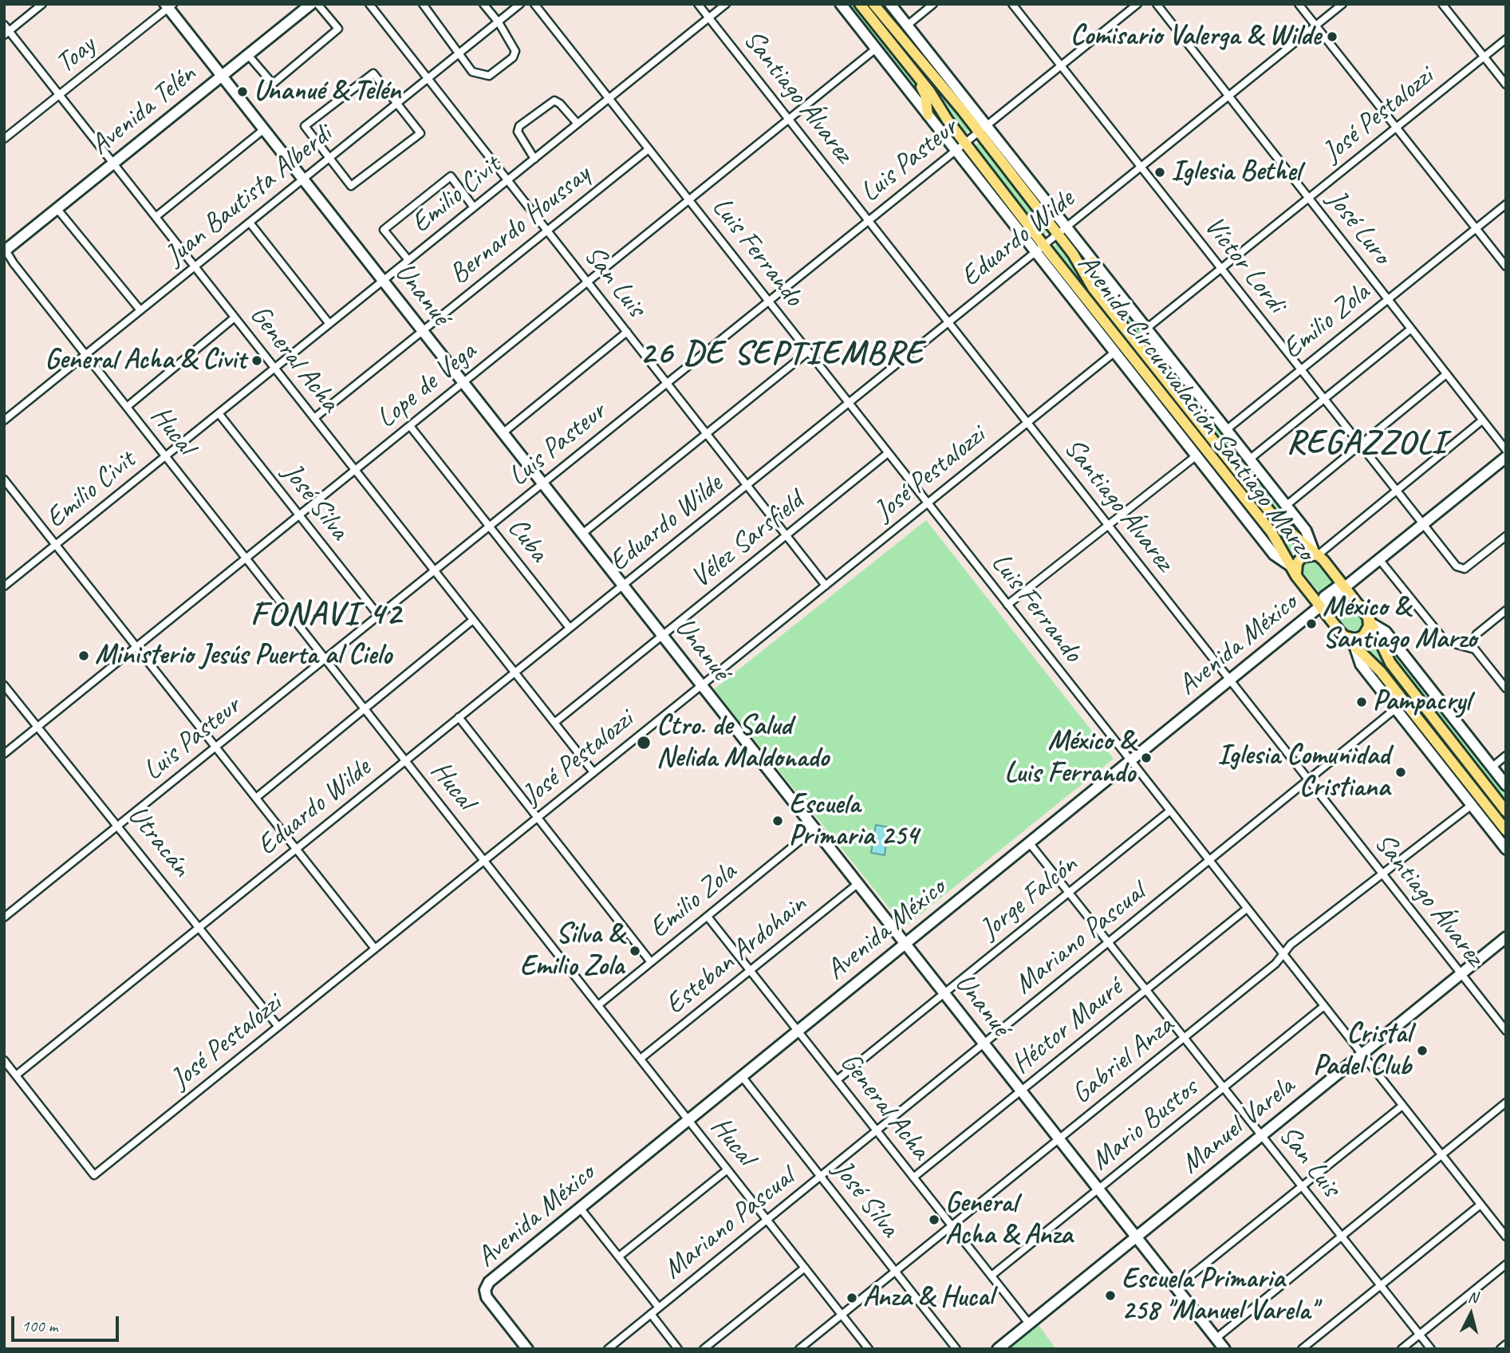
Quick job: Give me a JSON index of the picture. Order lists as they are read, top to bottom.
{
  "streets": {
    "main road": ["Avenida Circunvalación Santiago Marzo"],
    "street": [
      "Toay",
      "Santiago Álvarez",
      "Avenida Telén",
      "José Pestalozzi",
      "Luis Pasteur",
      "Emilio Civit",
      "Juan Bautista Alberdi",
      "Bernardo Houssay",
      "José Luro",
      "Eduardo Wilde",
      "Luis Ferrando",
      "Víctor Lordi",
      "San Luis",
      "Unanué",
      "Emilio Zola",
      "General Acha",
      "Lope de Vega",
      "Hucal",
      "José Silva",
      "Cuba",
      "Vélez Sarsfield",
      "Avenida México",
      "Utracán",
      "Jorge Falcón",
      "Mariano Pascual",
      "Esteban Ardohain",
      "Héctor Mauré",
      "Gabriel Anza",
      "Mario Bustos",
      "Manuel Varela"
    ]
  },
  "crossings": [
    ["Toay", "Unanué"],
    ["Toay", "General Acha"],
    ["Santiago Álvarez", "José Pestalozzi"],
    ["Santiago Álvarez", "Luis Pasteur"],
    ["Santiago Álvarez", "Emilio Civit"],
    ["Santiago Álvarez", "Eduardo Wilde"],
    ["Santiago Álvarez", "Lope de Vega"],
    ["Santiago Álvarez", "Avenida México"],
    ["Santiago Álvarez", "Mariano Pascual"],
    ["Santiago Álvarez", "Gabriel Anza"],
    ["Santiago Álvarez", "Manuel Varela"],
    ["Avenida Telén", "Unanué"],
    ["Avenida Telén", "General Acha"],
    ["Avenida Telén", "Hucal"],
    ["José Pestalozzi", "José Luro"],
    ["José Pestalozzi", "Eduardo Wilde"],
    ["José Pestalozzi", "Luis Ferrando"],
    ["José Pestalozzi", "Víctor Lordi"],
    ["José Pestalozzi", "San Luis"],
    ["José Pestalozzi", "Unanué"],
    ["José Pestalozzi", "General Acha"],
    ["José Pestalozzi", "Hucal"],
    ["José Pestalozzi", "Utracán"],
    ["Luis Pasteur", "Luis Ferrando"],
    ["Luis Pasteur", "Víctor Lordi"],
    ["Luis Pasteur", "San Luis"],
    ["Luis Pasteur", "Unanué"],
    ["Luis Pasteur", "General Acha"],
    ["Luis Pasteur", "Avenida Circunvalación Santiago Marzo"],
    ["Luis Pasteur", "Hucal"],
    ["Luis Pasteur", "José Silva"],
    ["Luis Pasteur", "Cuba"],
    ["Luis Pasteur", "Utracán"],
    ["Emilio Civit", "Luis Ferrando"],
    ["Emilio Civit", "San Luis"],
    ["Emilio Civit", "Unanué"],
    ["Emilio Civit", "General Acha"],
    ["Emilio Civit", "Hucal"],
    ["Emilio Civit", "José Silva"],
    ["Juan Bautista Alberdi", "San Luis"],
    ["Juan Bautista Alberdi", "Unanué"],
    ["Juan Bautista Alberdi", "General Acha"],
    ["Juan Bautista Alberdi", "Hucal"],
    ["Bernardo Houssay", "Luis Ferrando"],
    ["Bernardo Houssay", "San Luis"],
    ["Bernardo Houssay", "Unanué"],
    ["Bernardo Houssay", "General Acha"],
    ["José Luro", "Eduardo Wilde"],
    ["José Luro", "Emilio Zola"],
    ["Eduardo Wilde", "Luis Ferrando"],
    ["Eduardo Wilde", "Víctor Lordi"],
    ["Eduardo Wilde", "San Luis"],
    ["Eduardo Wilde", "Unanué"],
    ["Eduardo Wilde", "General Acha"],
    ["Eduardo Wilde", "Avenida Circunvalación Santiago Marzo"],
    ["Eduardo Wilde", "Hucal"],
    ["Eduardo Wilde", "Cuba"],
    ["Eduardo Wilde", "Utracán"],
    ["Luis Ferrando", "Lope de Vega"],
    ["Luis Ferrando", "Vélez Sarsfield"],
    ["Luis Ferrando", "Avenida México"],
    ["Luis Ferrando", "Jorge Falcón"],
    ["Luis Ferrando", "Mariano Pascual"],
    ["Luis Ferrando", "Héctor Mauré"],
    ["Luis Ferrando", "Gabriel Anza"],
    ["Luis Ferrando", "Mario Bustos"],
    ["Luis Ferrando", "Manuel Varela"],
    ["Víctor Lordi", "Emilio Zola"],
    ["Víctor Lordi", "Avenida México"],
    ["San Luis", "Lope de Vega"],
    ["San Luis", "Vélez Sarsfield"],
    ["San Luis", "Avenida México"],
    ["San Luis", "Jorge Falcón"],
    ["San Luis", "Mariano Pascual"],
    ["San Luis", "Héctor Mauré"],
    ["San Luis", "Gabriel Anza"],
    ["San Luis", "Mario Bustos"],
    ["San Luis", "Manuel Varela"],
    ["Unanué", "Emilio Zola"],
    ["Unanué", "Lope de Vega"],
    ["Unanué", "Vélez Sarsfield"],
    ["Unanué", "Avenida México"],
    ["Unanué", "Jorge Falcón"],
    ["Unanué", "Mariano Pascual"],
    ["Unanué", "Esteban Ardohain"],
    ["Unanué", "Héctor Mauré"],
    ["Unanué", "Gabriel Anza"],
    ["Unanué", "Mario Bustos"],
    ["Unanué", "Manuel Varela"],
    ["Emilio Zola", "General Acha"],
    ["Emilio Zola", "Hucal"],
    ["General Acha", "Lope de Vega"],
    ["General Acha", "Vélez Sarsfield"],
    ["General Acha", "Avenida México"],
    ["General Acha", "Jorge Falcón"],
    ["General Acha", "Mariano Pascual"],
    ["General Acha", "Esteban Ardohain"],
    ["General Acha", "Héctor Mauré"],
    ["General Acha", "Gabriel Anza"],
    ["General Acha", "Mario Bustos"],
    ["General Acha", "Manuel Varela"],
    ["Lope de Vega", "Hucal"],
    ["Lope de Vega", "José Silva"],
    ["Lope de Vega", "Cuba"],
    ["Lope de Vega", "Utracán"],
    ["Avenida Circunvalación Santiago Marzo", "Avenida México"],
    ["Hucal", "Avenida México"],
    ["Hucal", "Mariano Pascual"],
    ["Hucal", "Esteban Ardohain"],
    ["Hucal", "Gabriel Anza"],
    ["José Silva", "Avenida México"],
    ["José Silva", "Mariano Pascual"],
    ["José Silva", "Gabriel Anza"]
  ],
  "districts": ["26 DE SEPTIEMBRE", "REGAZZOLI", "FONAVI 42"],
  "places": [
    "Comisario Valerga & Wilde",
    "Unanué & Telén",
    "Iglesia Bethel",
    "General Acha & Civit",
    "México & Santiago Marzo",
    "Ministerio Jesús Puerta al Cielo",
    "Pampacryl",
    "Ctro. de Salud Nelida Maldonado",
    "México & Luis Ferrando",
    "Iglesia Comunidad Cristiana",
    "Escuela Primaria 254",
    "Silva & Emilio Zola",
    "Cristal Padel Club",
    "General Acha & Anza",
    "Escuela Primaria 258 \"Manuel Varela\"",
    "Anza & Hucal"
  ],
  "scale_bar": "100 m",
  "north": "top"
}
